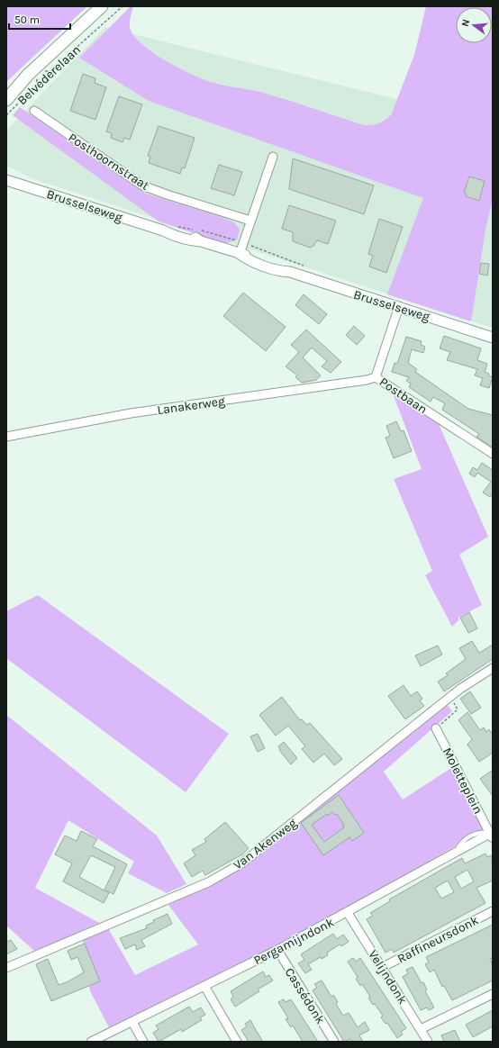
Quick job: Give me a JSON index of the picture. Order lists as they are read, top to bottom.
{
  "streets": {
    "main road": ["Belvédèrelaan"],
    "street": [
      "Posthoornstraat",
      "Brusselseweg",
      "Postbaan",
      "Lanakerweg",
      "Moletteplein",
      "Van Akenweg",
      "Raffineursdonk",
      "Pergamijndonk",
      "Velijndonk",
      "Cassédonk"
    ]
  },
  "crossings": [
    ["Brusselseweg", "Postbaan"],
    ["Postbaan", "Lanakerweg"],
    ["Moletteplein", "Pergamijndonk"],
    ["Raffineursdonk", "Velijndonk"],
    ["Pergamijndonk", "Velijndonk"],
    ["Pergamijndonk", "Cassédonk"]
  ],
  "scale_bar": "50 m",
  "north": "left"
}
